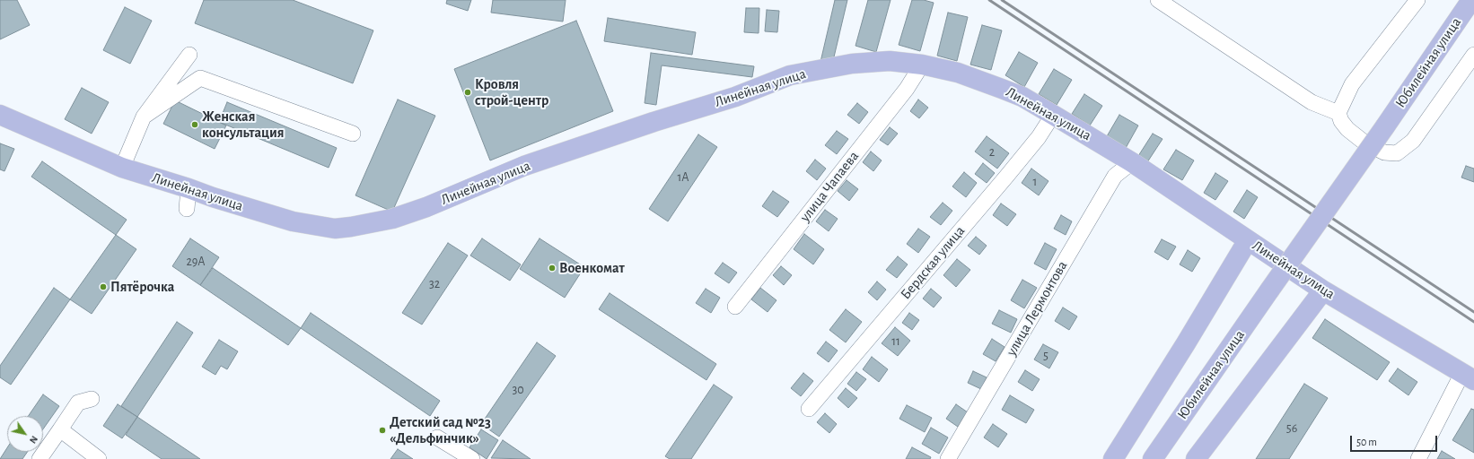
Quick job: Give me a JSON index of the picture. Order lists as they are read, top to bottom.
{
  "streets": {
    "main road": ["Юбилейная улица", "Линейная улица"],
    "street": ["улица Чапаева", "Бердская улица", "улица Лермонтова"]
  },
  "crossings": [
    ["Линейная улица", "улица Чапаева"],
    ["Линейная улица", "Бердская улица"],
    ["Линейная улица", "улица Лермонтова"]
  ],
  "places": [
    "Кровля строй-центр",
    "Женская консультация",
    "Военкомат",
    "Пятёрочка",
    "Детский сад №23 «Дельфинчик»"
  ],
  "house_numbers": [
    "2",
    "1А",
    "1",
    "29А",
    "32",
    "11",
    "5",
    "30",
    "56"
  ],
  "scale_bar": "50 m",
  "north": "bottom right"
}
